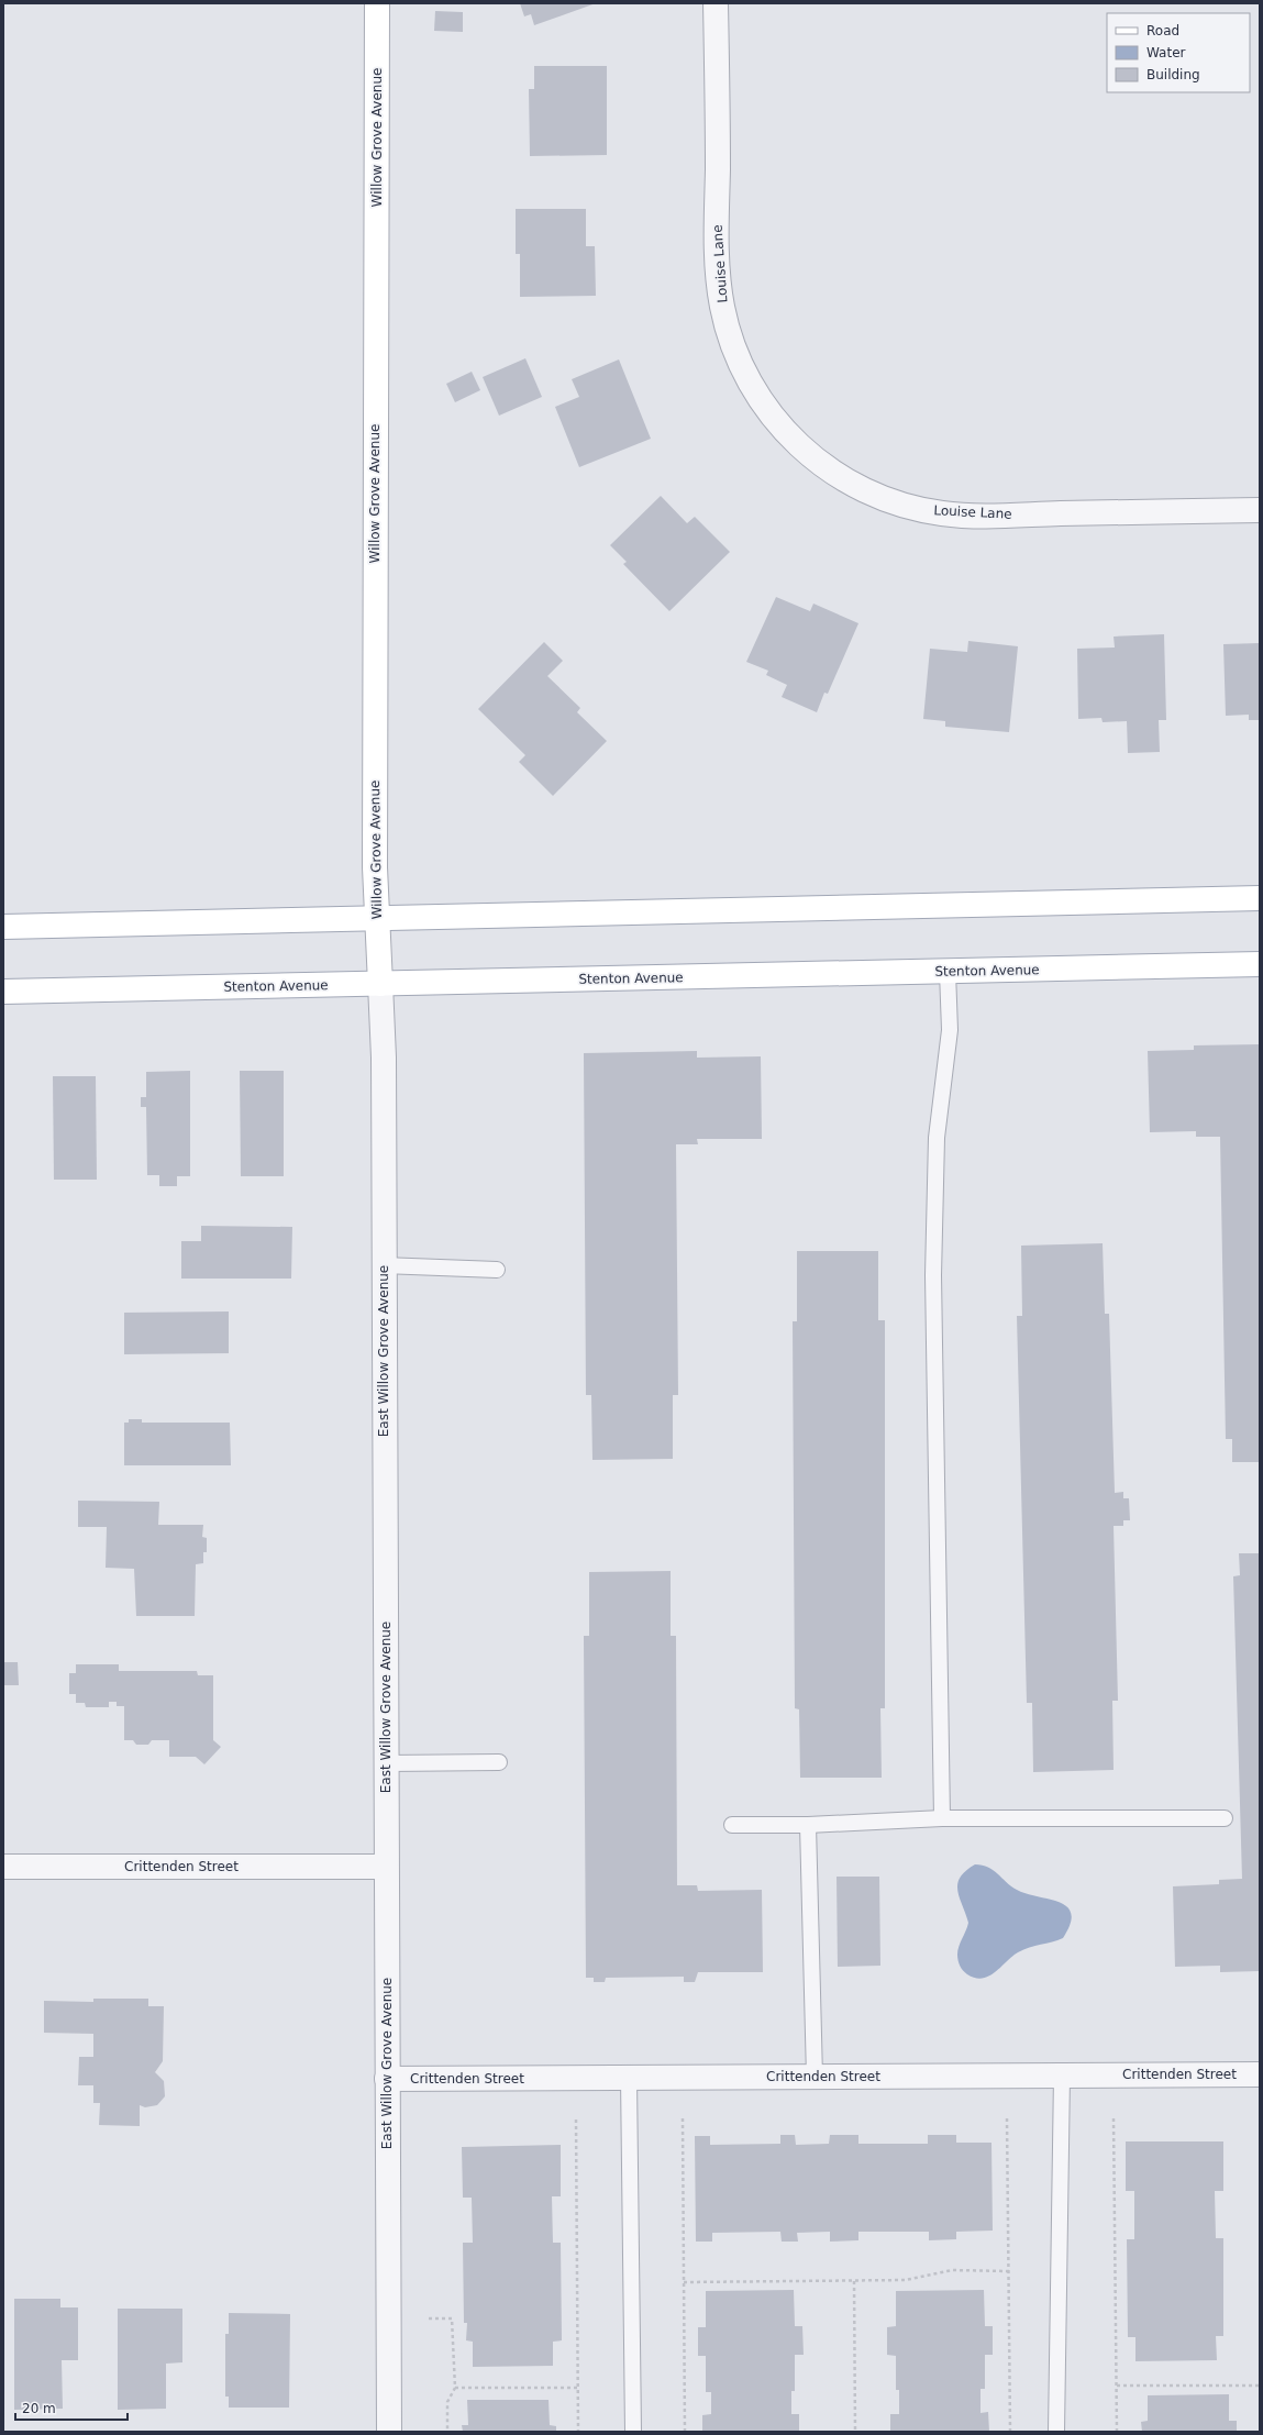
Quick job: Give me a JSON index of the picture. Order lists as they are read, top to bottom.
{
  "streets": {
    "main road": ["Willow Grove Avenue", "Stenton Avenue"],
    "street": ["Louise Lane", "East Willow Grove Avenue", "Crittenden Street"]
  },
  "crossings": [
    ["Willow Grove Avenue", "Stenton Avenue"],
    ["Willow Grove Avenue", "East Willow Grove Avenue"],
    ["Stenton Avenue", "East Willow Grove Avenue"],
    ["East Willow Grove Avenue", "Crittenden Street"]
  ],
  "legend": ["Road", "Water", "Building"],
  "scale_bar": "20 m"
}
